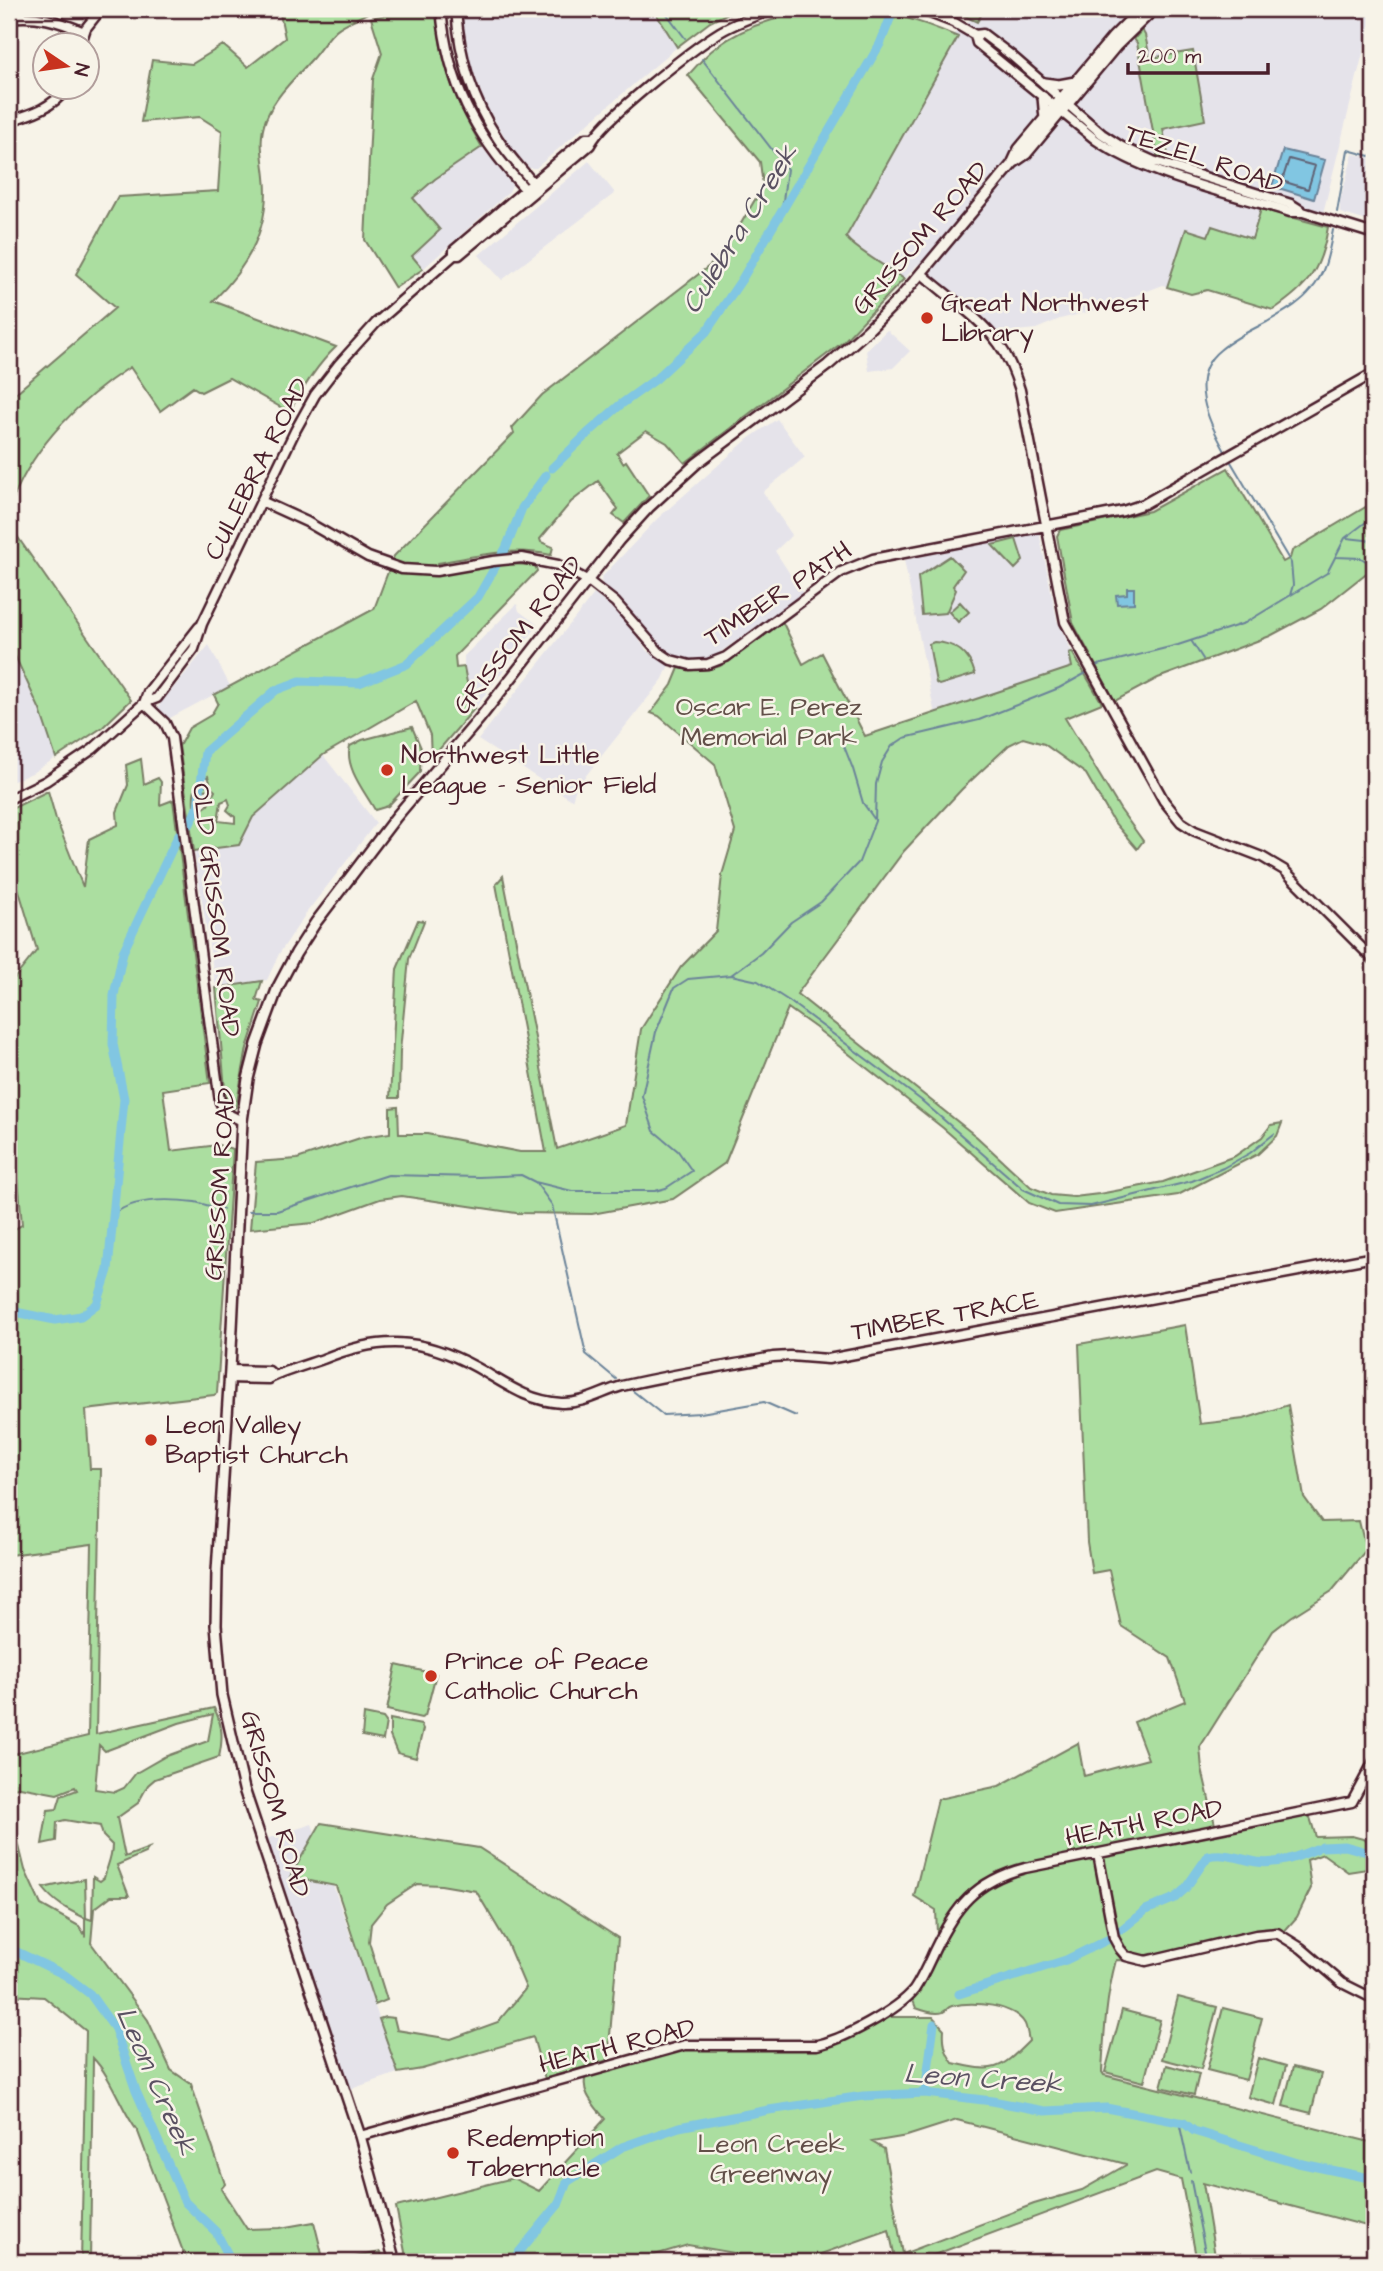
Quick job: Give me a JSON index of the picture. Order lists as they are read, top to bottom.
{
  "streets": {
    "main road": ["GRISSOM ROAD"],
    "street": [
      "TEZEL ROAD",
      "CULEBRA ROAD",
      "TIMBER PATH",
      "OLD GRISSOM ROAD",
      "TIMBER TRACE",
      "HEATH ROAD"
    ]
  },
  "crossings": [
    ["TEZEL ROAD", "GRISSOM ROAD"],
    ["GRISSOM ROAD", "TIMBER PATH"],
    ["GRISSOM ROAD", "OLD GRISSOM ROAD"],
    ["GRISSOM ROAD", "TIMBER TRACE"],
    ["GRISSOM ROAD", "HEATH ROAD"],
    ["CULEBRA ROAD", "TIMBER PATH"],
    ["CULEBRA ROAD", "OLD GRISSOM ROAD"]
  ],
  "water": ["Culebra Creek", "Leon Creek"],
  "parks": ["Oscar E. Perez Memorial Park", "Leon Creek Greenway"],
  "places": [
    "Great Northwest Library",
    "Northwest Little League - Senior Field",
    "Leon Valley Baptist Church",
    "Prince of Peace Catholic Church",
    "Redemption Tabernacle"
  ],
  "scale_bar": "200 m",
  "north": "right"
}
